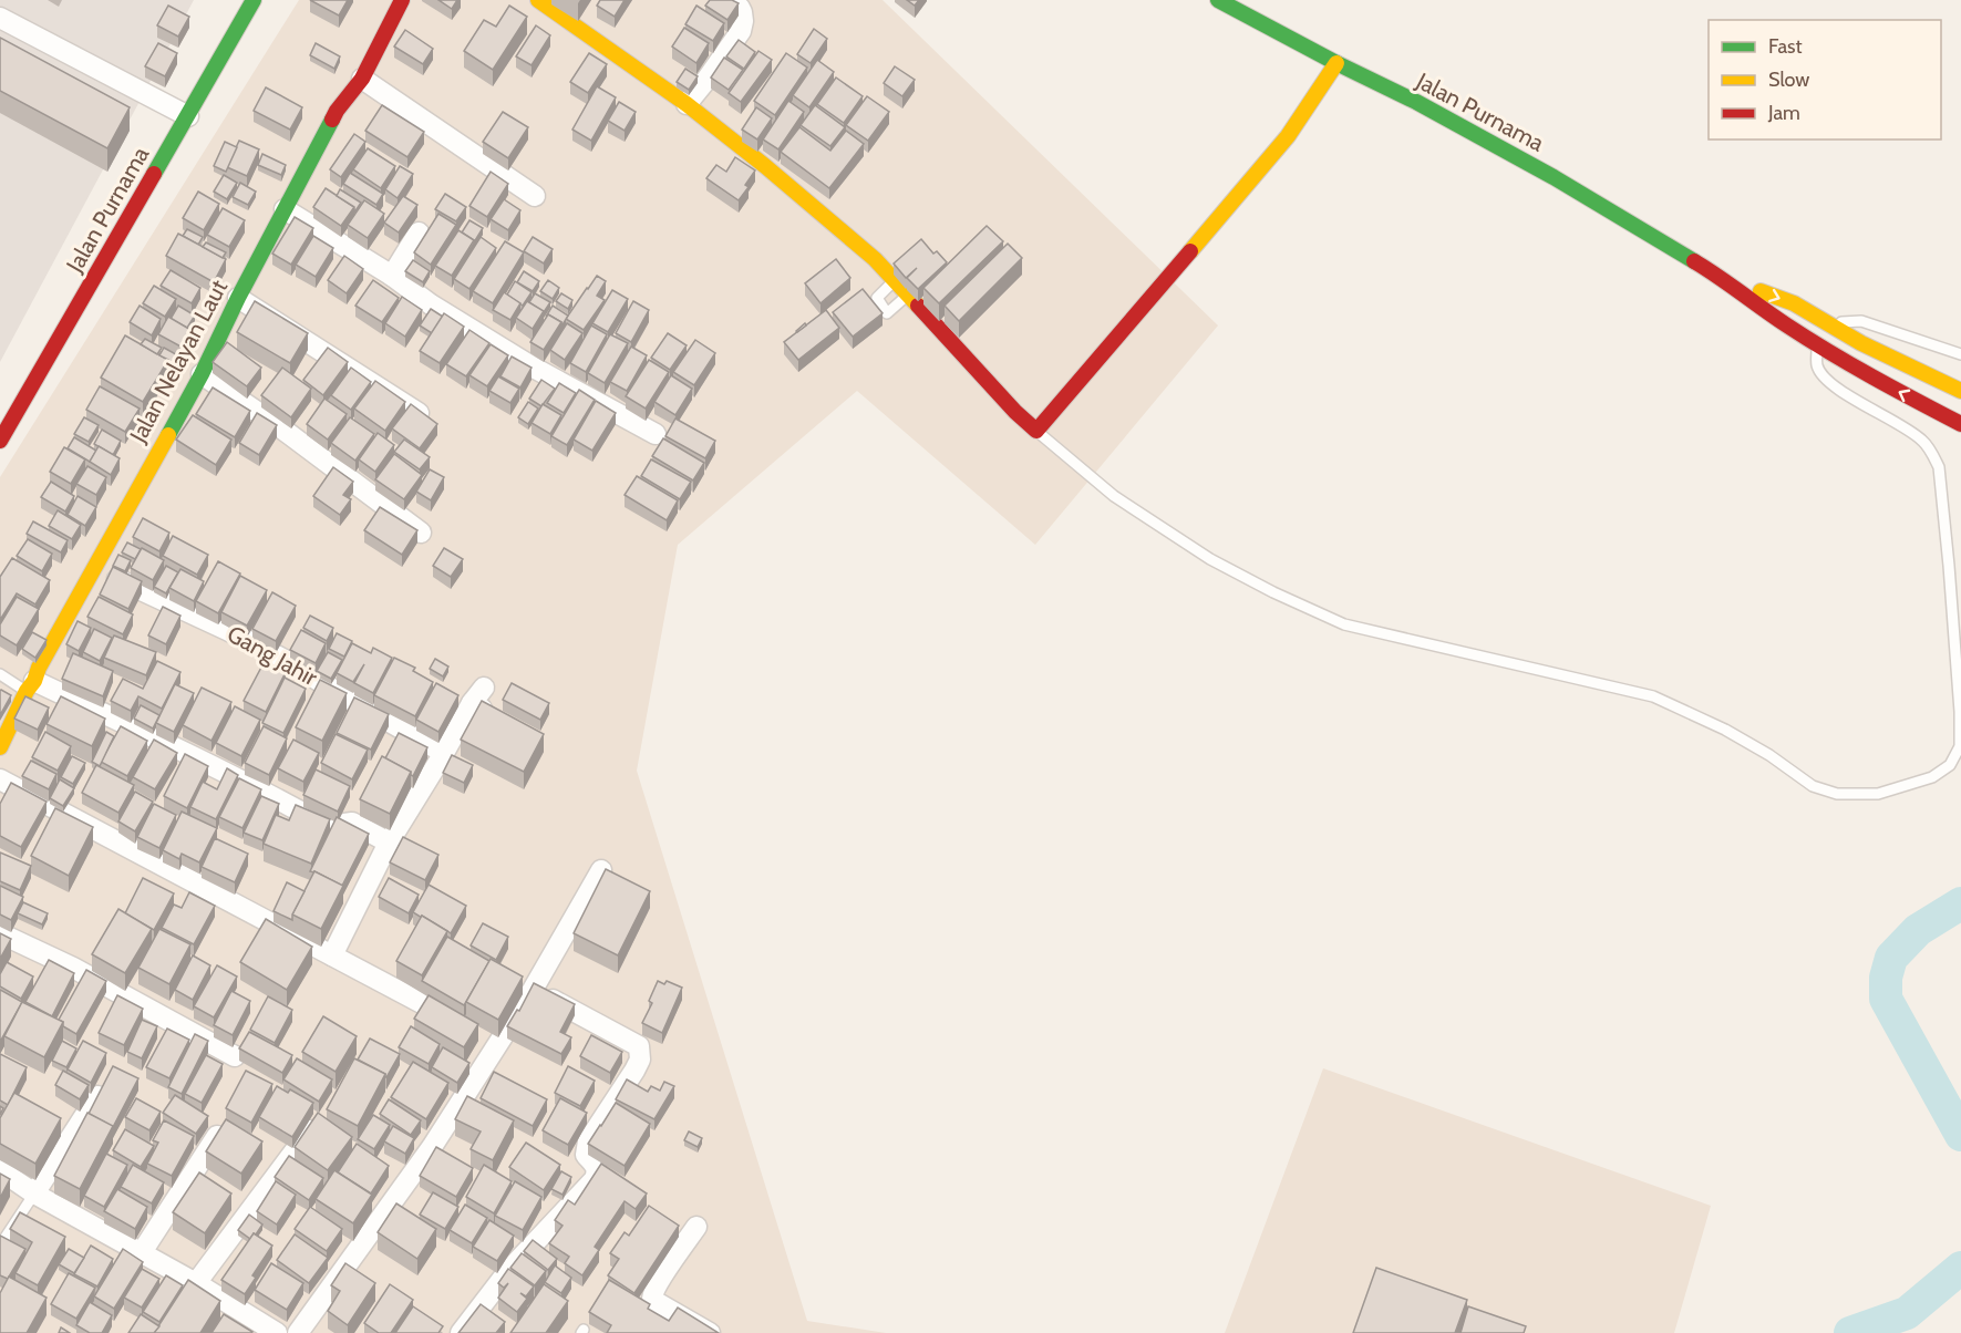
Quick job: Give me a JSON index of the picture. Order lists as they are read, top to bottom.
{
  "streets": {
    "street": ["Jalan Purnama", "Jalan Nelayan Laut", "Gang Jahir"]
  },
  "crossings": [
    ["Jalan Nelayan Laut", "Gang Jahir"]
  ],
  "legend": ["Fast", "Slow", "Jam"]
}
